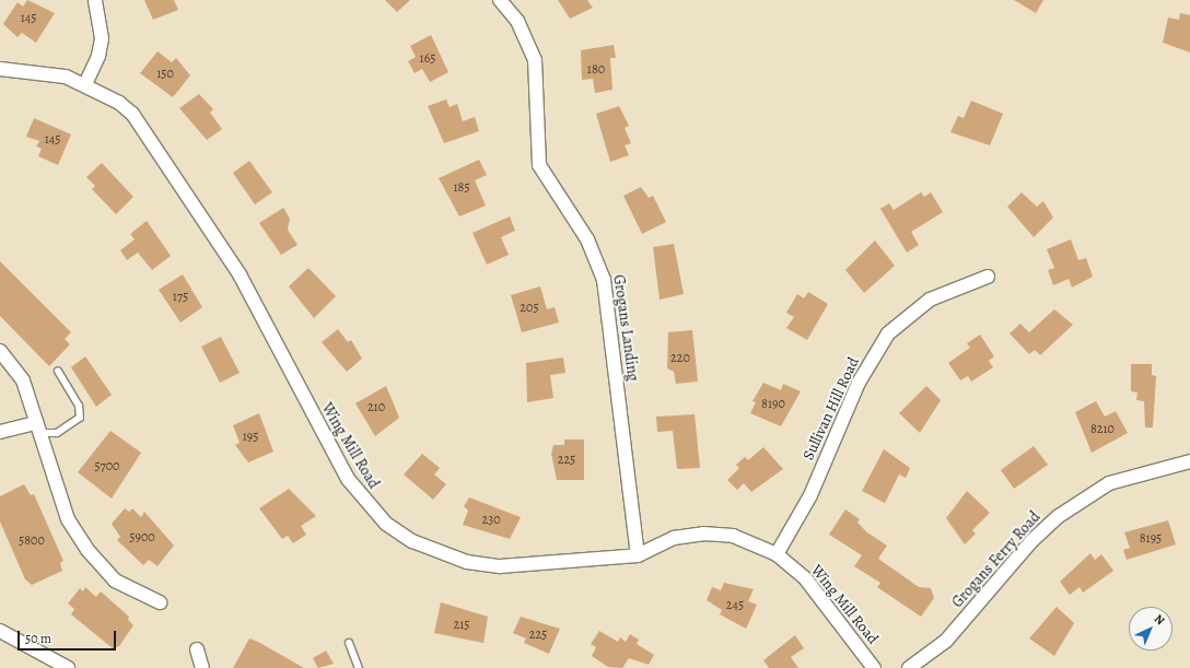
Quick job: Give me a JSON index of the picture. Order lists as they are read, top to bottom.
{
  "streets": {
    "street": [
      "Grogans Landing",
      "Sullivan Hill Road",
      "Wing Mill Road",
      "Grogans Ferry Road"
    ]
  },
  "crossings": [
    ["Grogans Landing", "Wing Mill Road"],
    ["Sullivan Hill Road", "Wing Mill Road"]
  ],
  "house_numbers": [
    "145",
    "165",
    "180",
    "150",
    "145",
    "185",
    "175",
    "205",
    "220",
    "8190",
    "210",
    "8210",
    "195",
    "225",
    "5700",
    "230",
    "5900",
    "8195",
    "5800",
    "245",
    "215",
    "225"
  ],
  "scale_bar": "50 m",
  "north": "top right"
}
